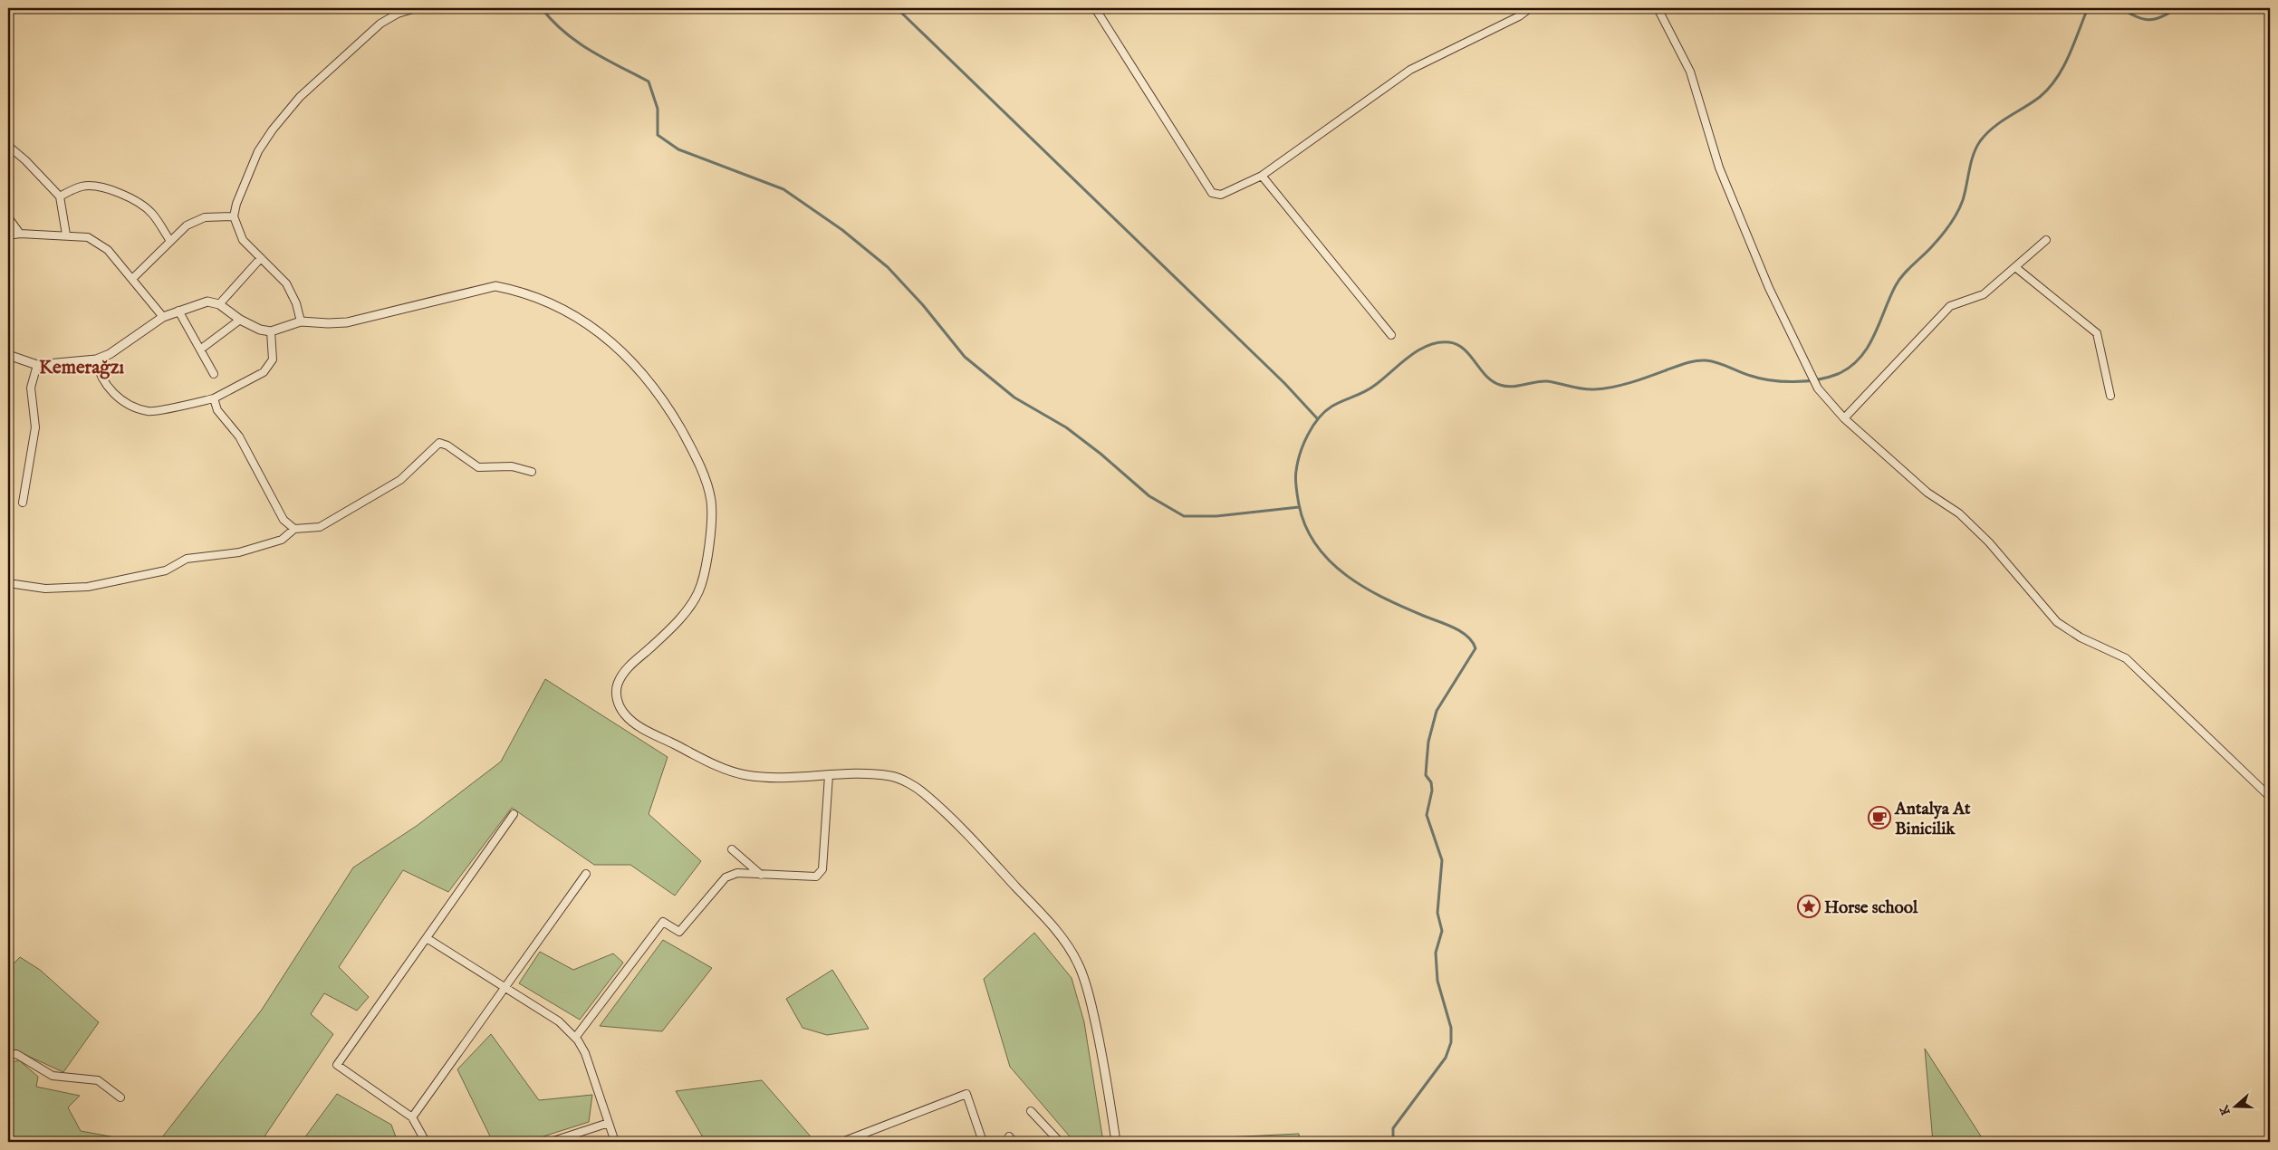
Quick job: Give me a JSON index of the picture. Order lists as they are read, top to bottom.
{
  "districts": ["Kemerağzı"],
  "places": {
    "cafe": ["Antalya At Binicilik"],
    "place": ["Horse school"]
  },
  "north": "left"
}
